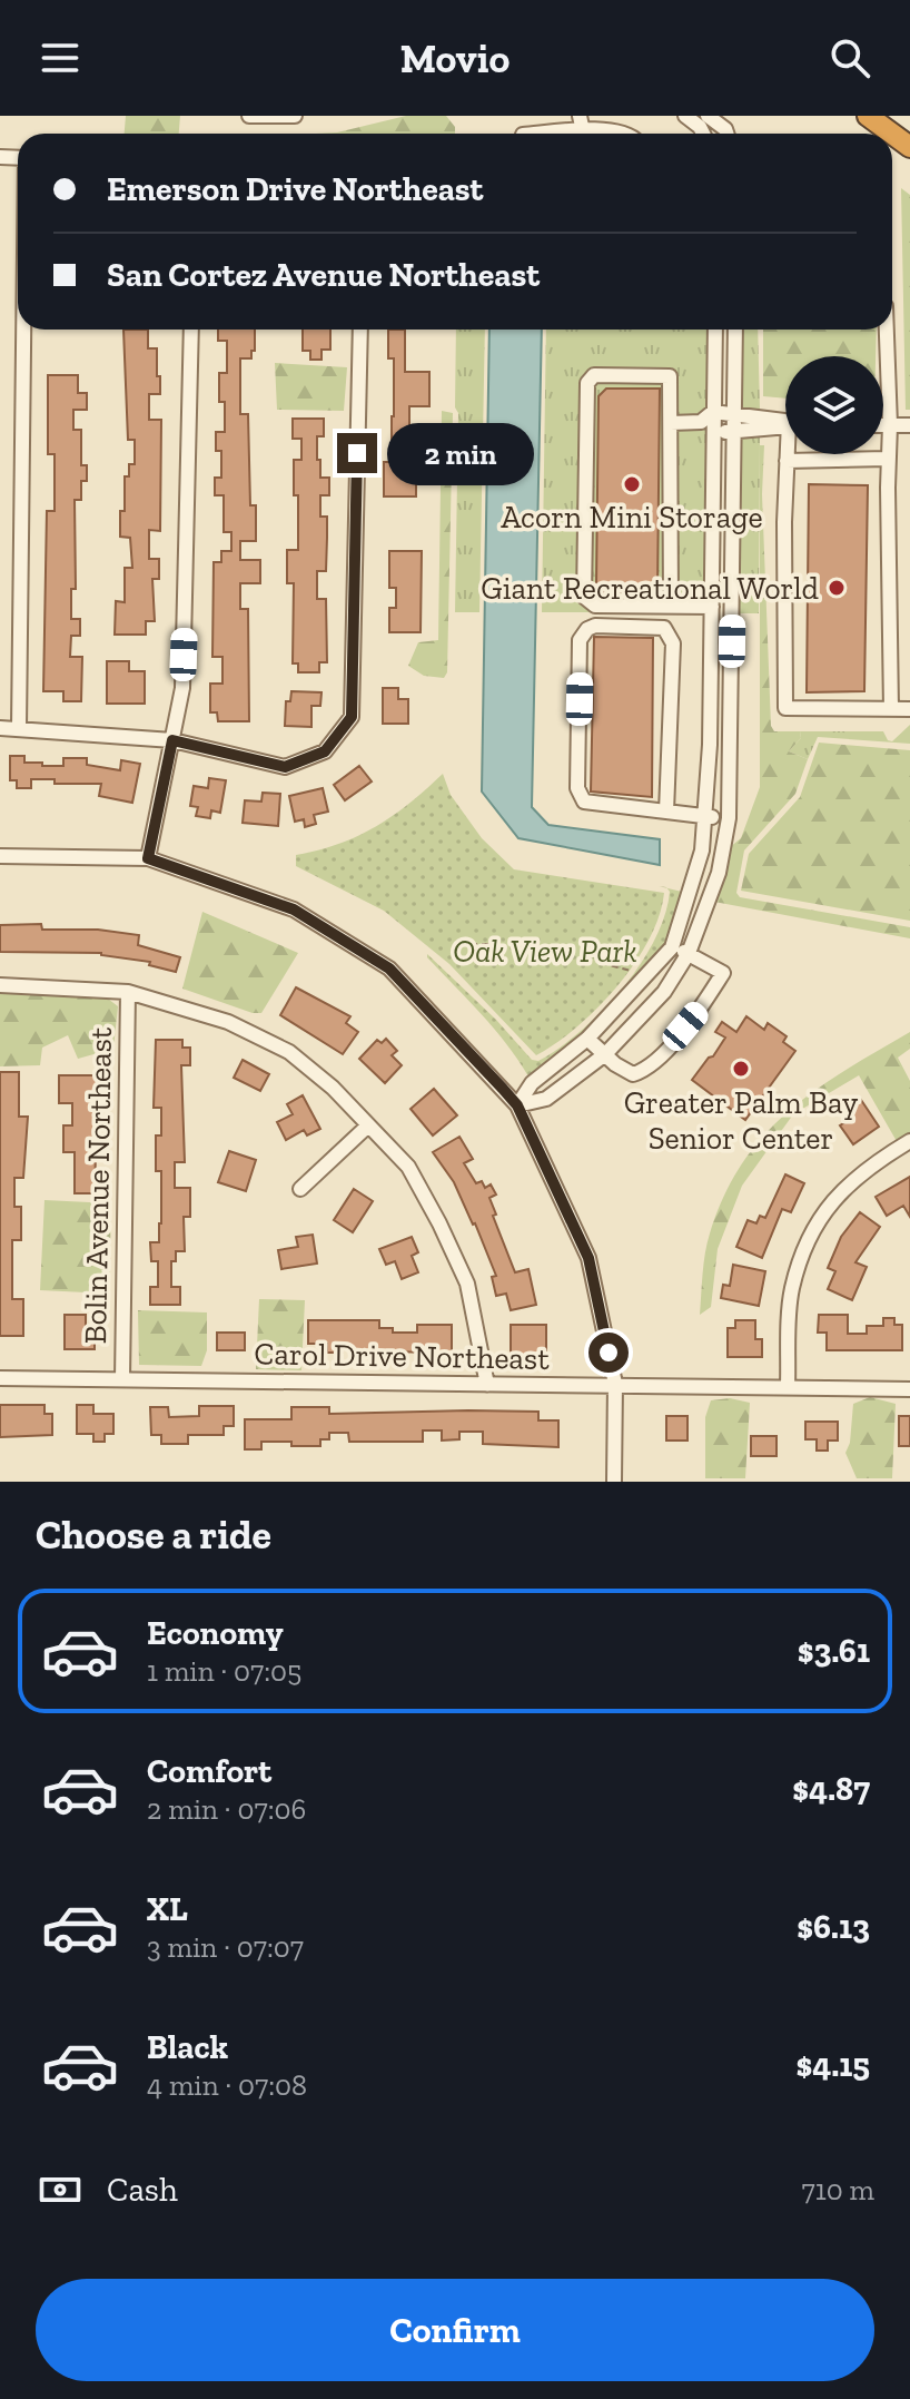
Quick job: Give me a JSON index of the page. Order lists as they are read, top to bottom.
{
  "streets": {
    "street": ["Bolin Avenue Northeast", "Carol Drive Northeast"]
  },
  "crossings": [
    ["Bolin Avenue Northeast", "Carol Drive Northeast"]
  ],
  "parks": ["Oak View Park"],
  "places": ["Acorn Mini Storage", "Giant Recreational World", "Greater Palm Bay Senior Center"],
  "page": {
    "header": "Movio",
    "banner": ["Emerson Drive Northeast", "San Cortez Avenue Northeast"],
    "bubble": "2 min",
    "heading": "Choose a ride",
    "list": [
      {
        "name": "Economy",
        "note": "1 min · 07:05",
        "value": "$3.61"
      },
      {
        "name": "Comfort",
        "note": "2 min · 07:06",
        "value": "$4.87"
      },
      {
        "name": "XL",
        "note": "3 min · 07:07",
        "value": "$6.13"
      },
      {
        "name": "Black",
        "note": "4 min · 07:08",
        "value": "$4.15"
      }
    ],
    "pay": ["Cash", "710 m"],
    "buttons": "Confirm"
  }
}
